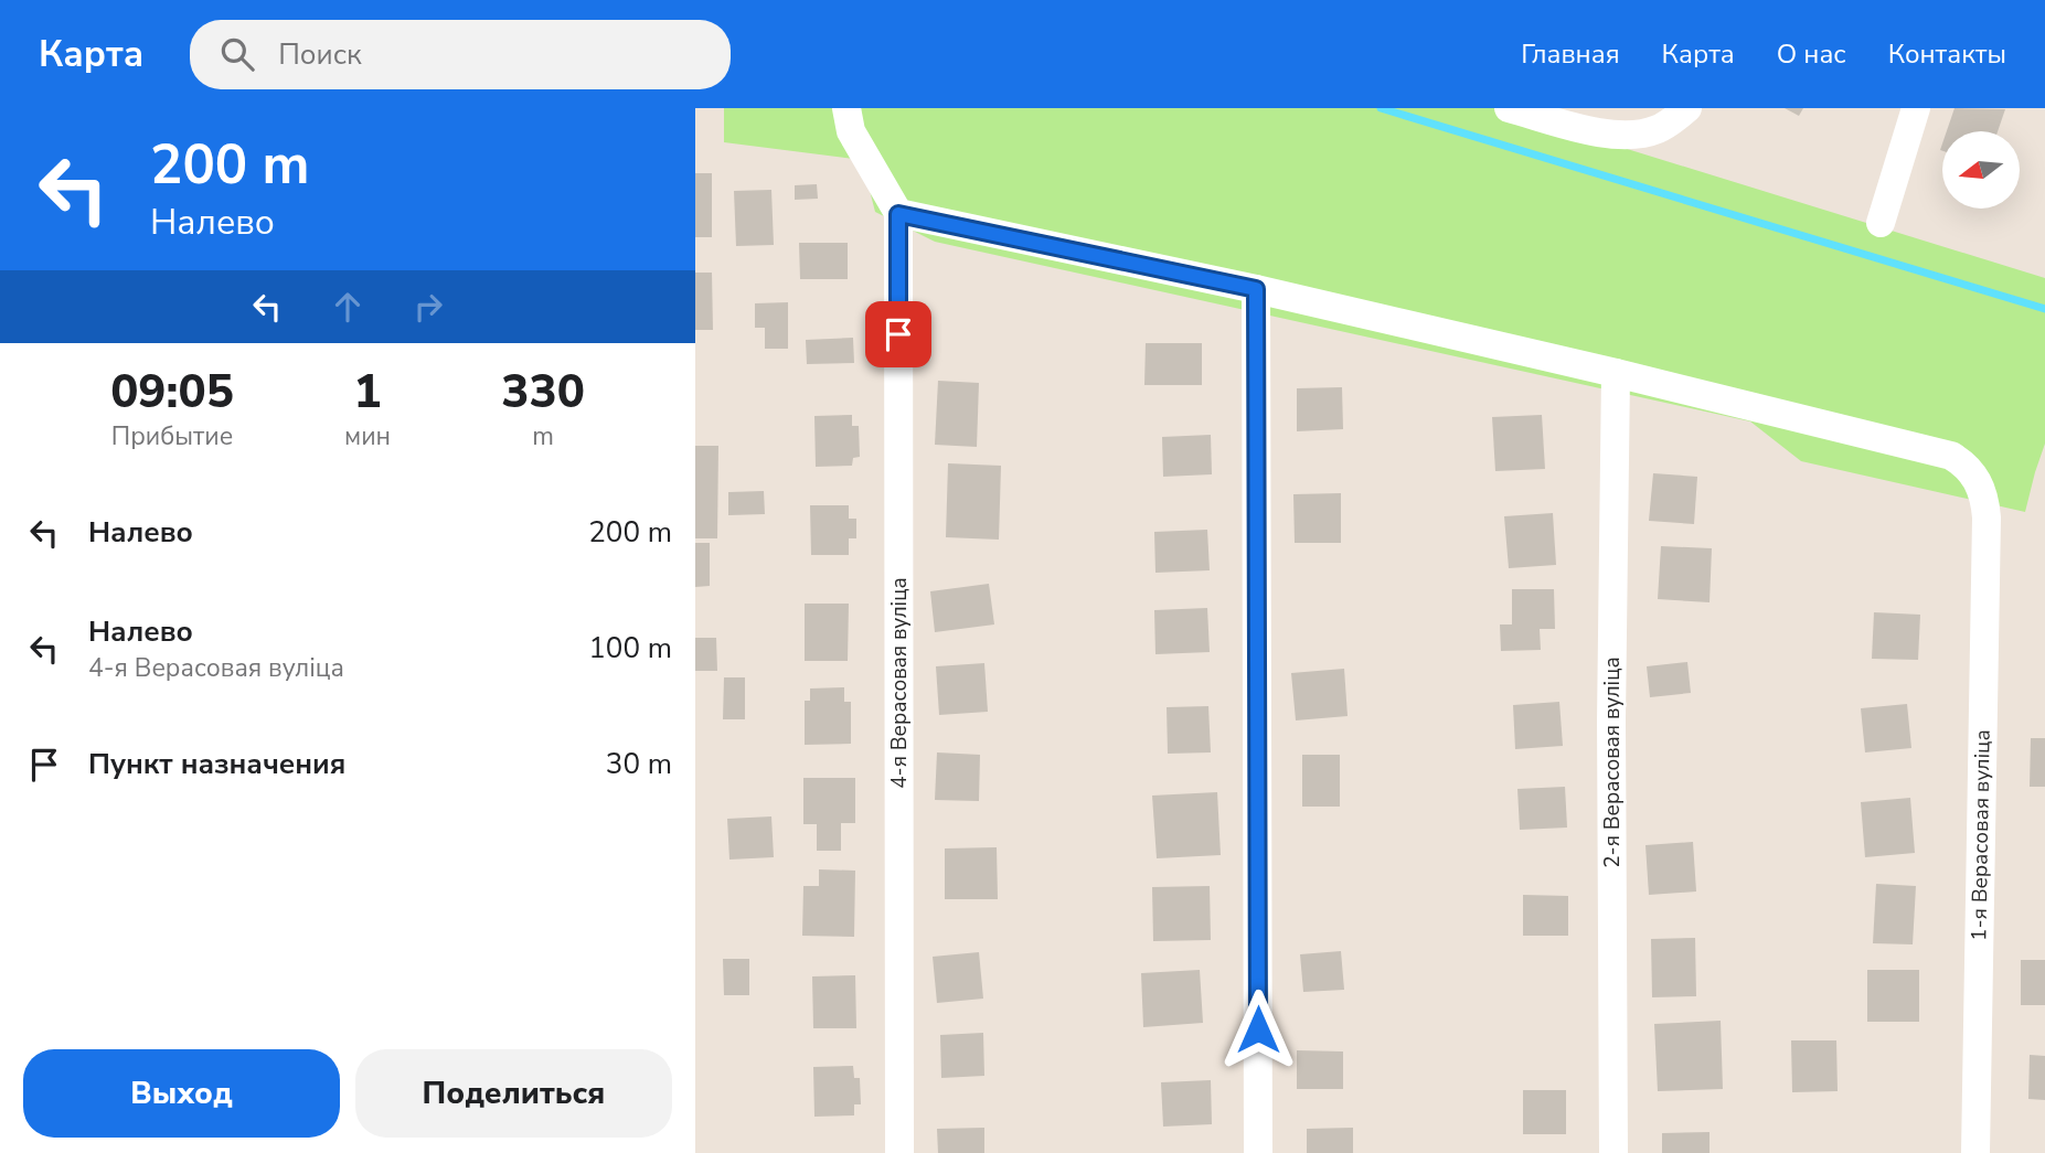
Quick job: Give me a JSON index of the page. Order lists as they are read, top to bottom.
{
  "streets": {
    "street": ["4-я Верасовая вуліца", "2-я Верасовая вуліца", "1-я Верасовая вуліца"]
  },
  "crossings": [
    ["4-я Верасовая вуліца", "1-я Верасовая вуліца"],
    ["2-я Верасовая вуліца", "1-я Верасовая вуліца"]
  ],
  "north": "left",
  "page": {
    "header": "Карта",
    "search": "Поиск",
    "nav": [
      "Главная",
      "Карта",
      "О нас",
      "Контакты"
    ],
    "turn": ["200 m", "Налево"],
    "eta": [
      "09:05",
      "Прибытие",
      "1",
      "мин",
      "330",
      "m"
    ],
    "list": [
      {
        "name": "Налево",
        "value": "200 m"
      },
      {
        "name": "Налево",
        "note": "4-я Верасовая вуліца",
        "value": "100 m"
      },
      {
        "name": "Пункт назначения",
        "value": "30 m"
      }
    ],
    "buttons": ["Выход", "Поделиться"]
  }
}
